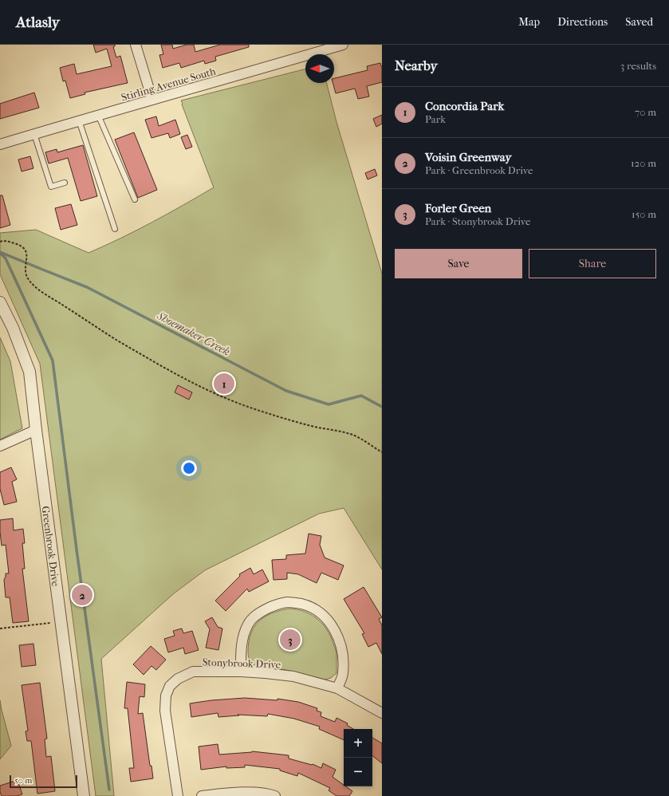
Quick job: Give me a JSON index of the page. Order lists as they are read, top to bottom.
{
  "streets": {
    "street": ["Stirling Avenue South", "Greenbrook Drive", "Stonybrook Drive"]
  },
  "water": ["Shoemaker Creek"],
  "scale_bar": "50 m",
  "north": "left",
  "page": {
    "header": "Atlasly",
    "nav": ["Map", "Directions", "Saved"],
    "heading": ["Nearby", "3 results"],
    "list": [
      {
        "mark": "1",
        "name": "Concordia Park",
        "note": "Park",
        "value": "70 m"
      },
      {
        "mark": "2",
        "name": "Voisin Greenway",
        "note": "Park · Greenbrook Drive",
        "value": "120 m"
      },
      {
        "mark": "3",
        "name": "Forler Green",
        "note": "Park · Stonybrook Drive",
        "value": "150 m"
      }
    ],
    "buttons": ["Save", "Share"],
    "pins": ["1", "2", "3"],
    "map_buttons": ["+", "−"],
    "scale": "50 m"
  }
}
